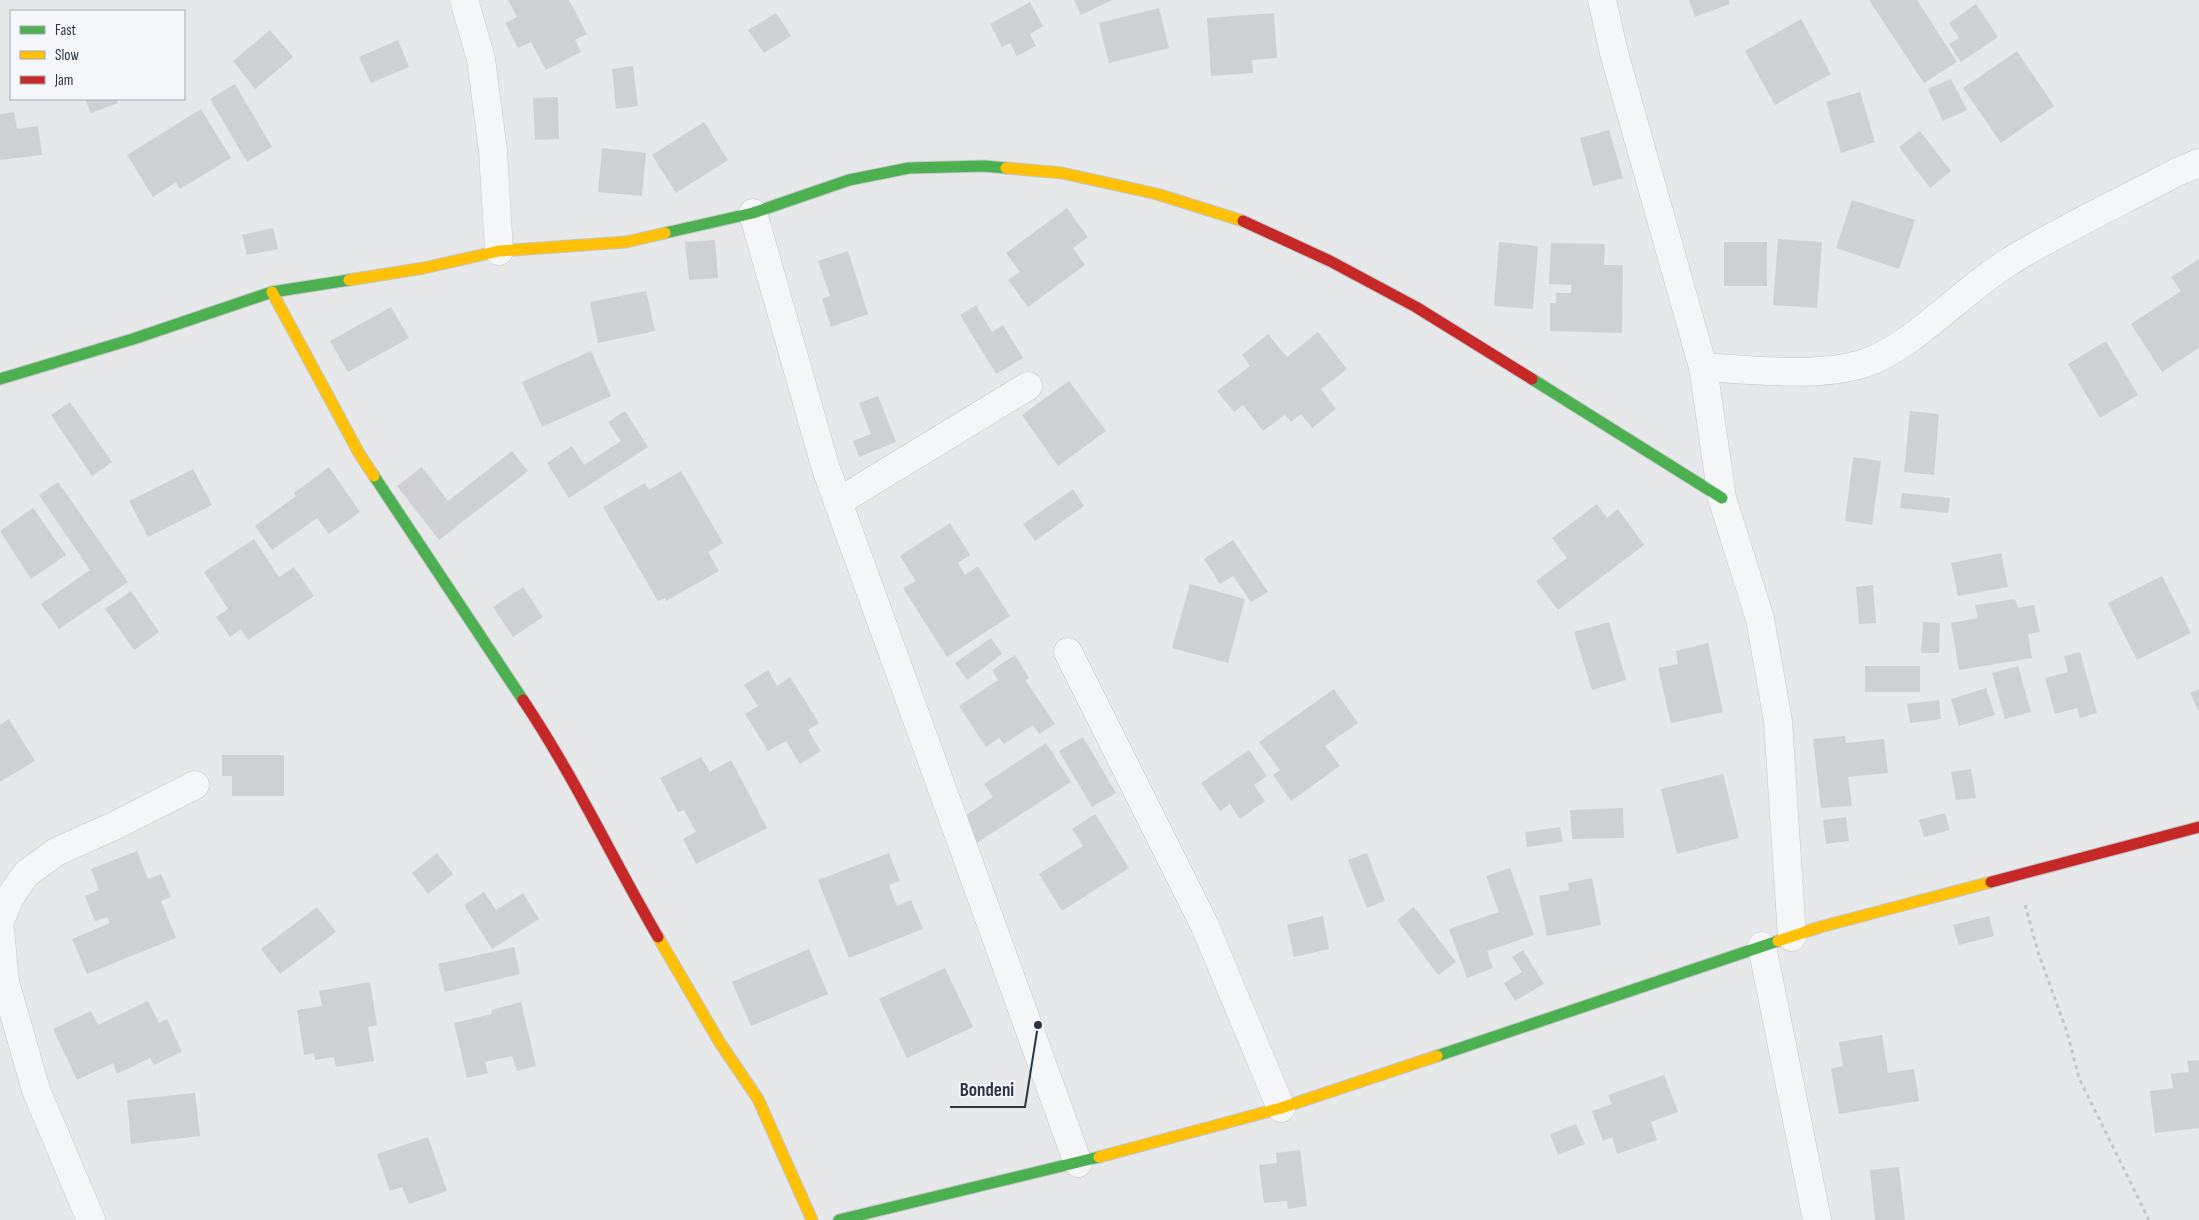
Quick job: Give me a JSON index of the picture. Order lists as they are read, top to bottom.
{
  "places": ["Bondeni"],
  "legend": ["Fast", "Slow", "Jam"]
}
